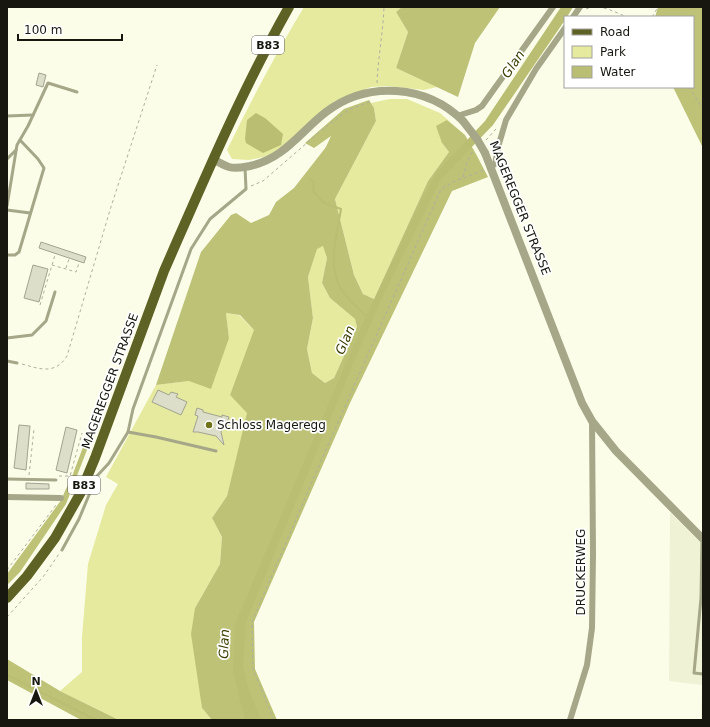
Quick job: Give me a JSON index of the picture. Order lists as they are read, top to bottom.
{
  "streets": {
    "main road": ["B83", "MAGEREGGER STRASSE"],
    "street": ["DRUCKERWEG"]
  },
  "crossings": [
    ["MAGEREGGER STRASSE", "DRUCKERWEG"]
  ],
  "water": ["Glan"],
  "places": ["Schloss Mageregg"],
  "legend": ["Road", "Park", "Water"],
  "scale_bar": "100 m",
  "north": "top"
}
